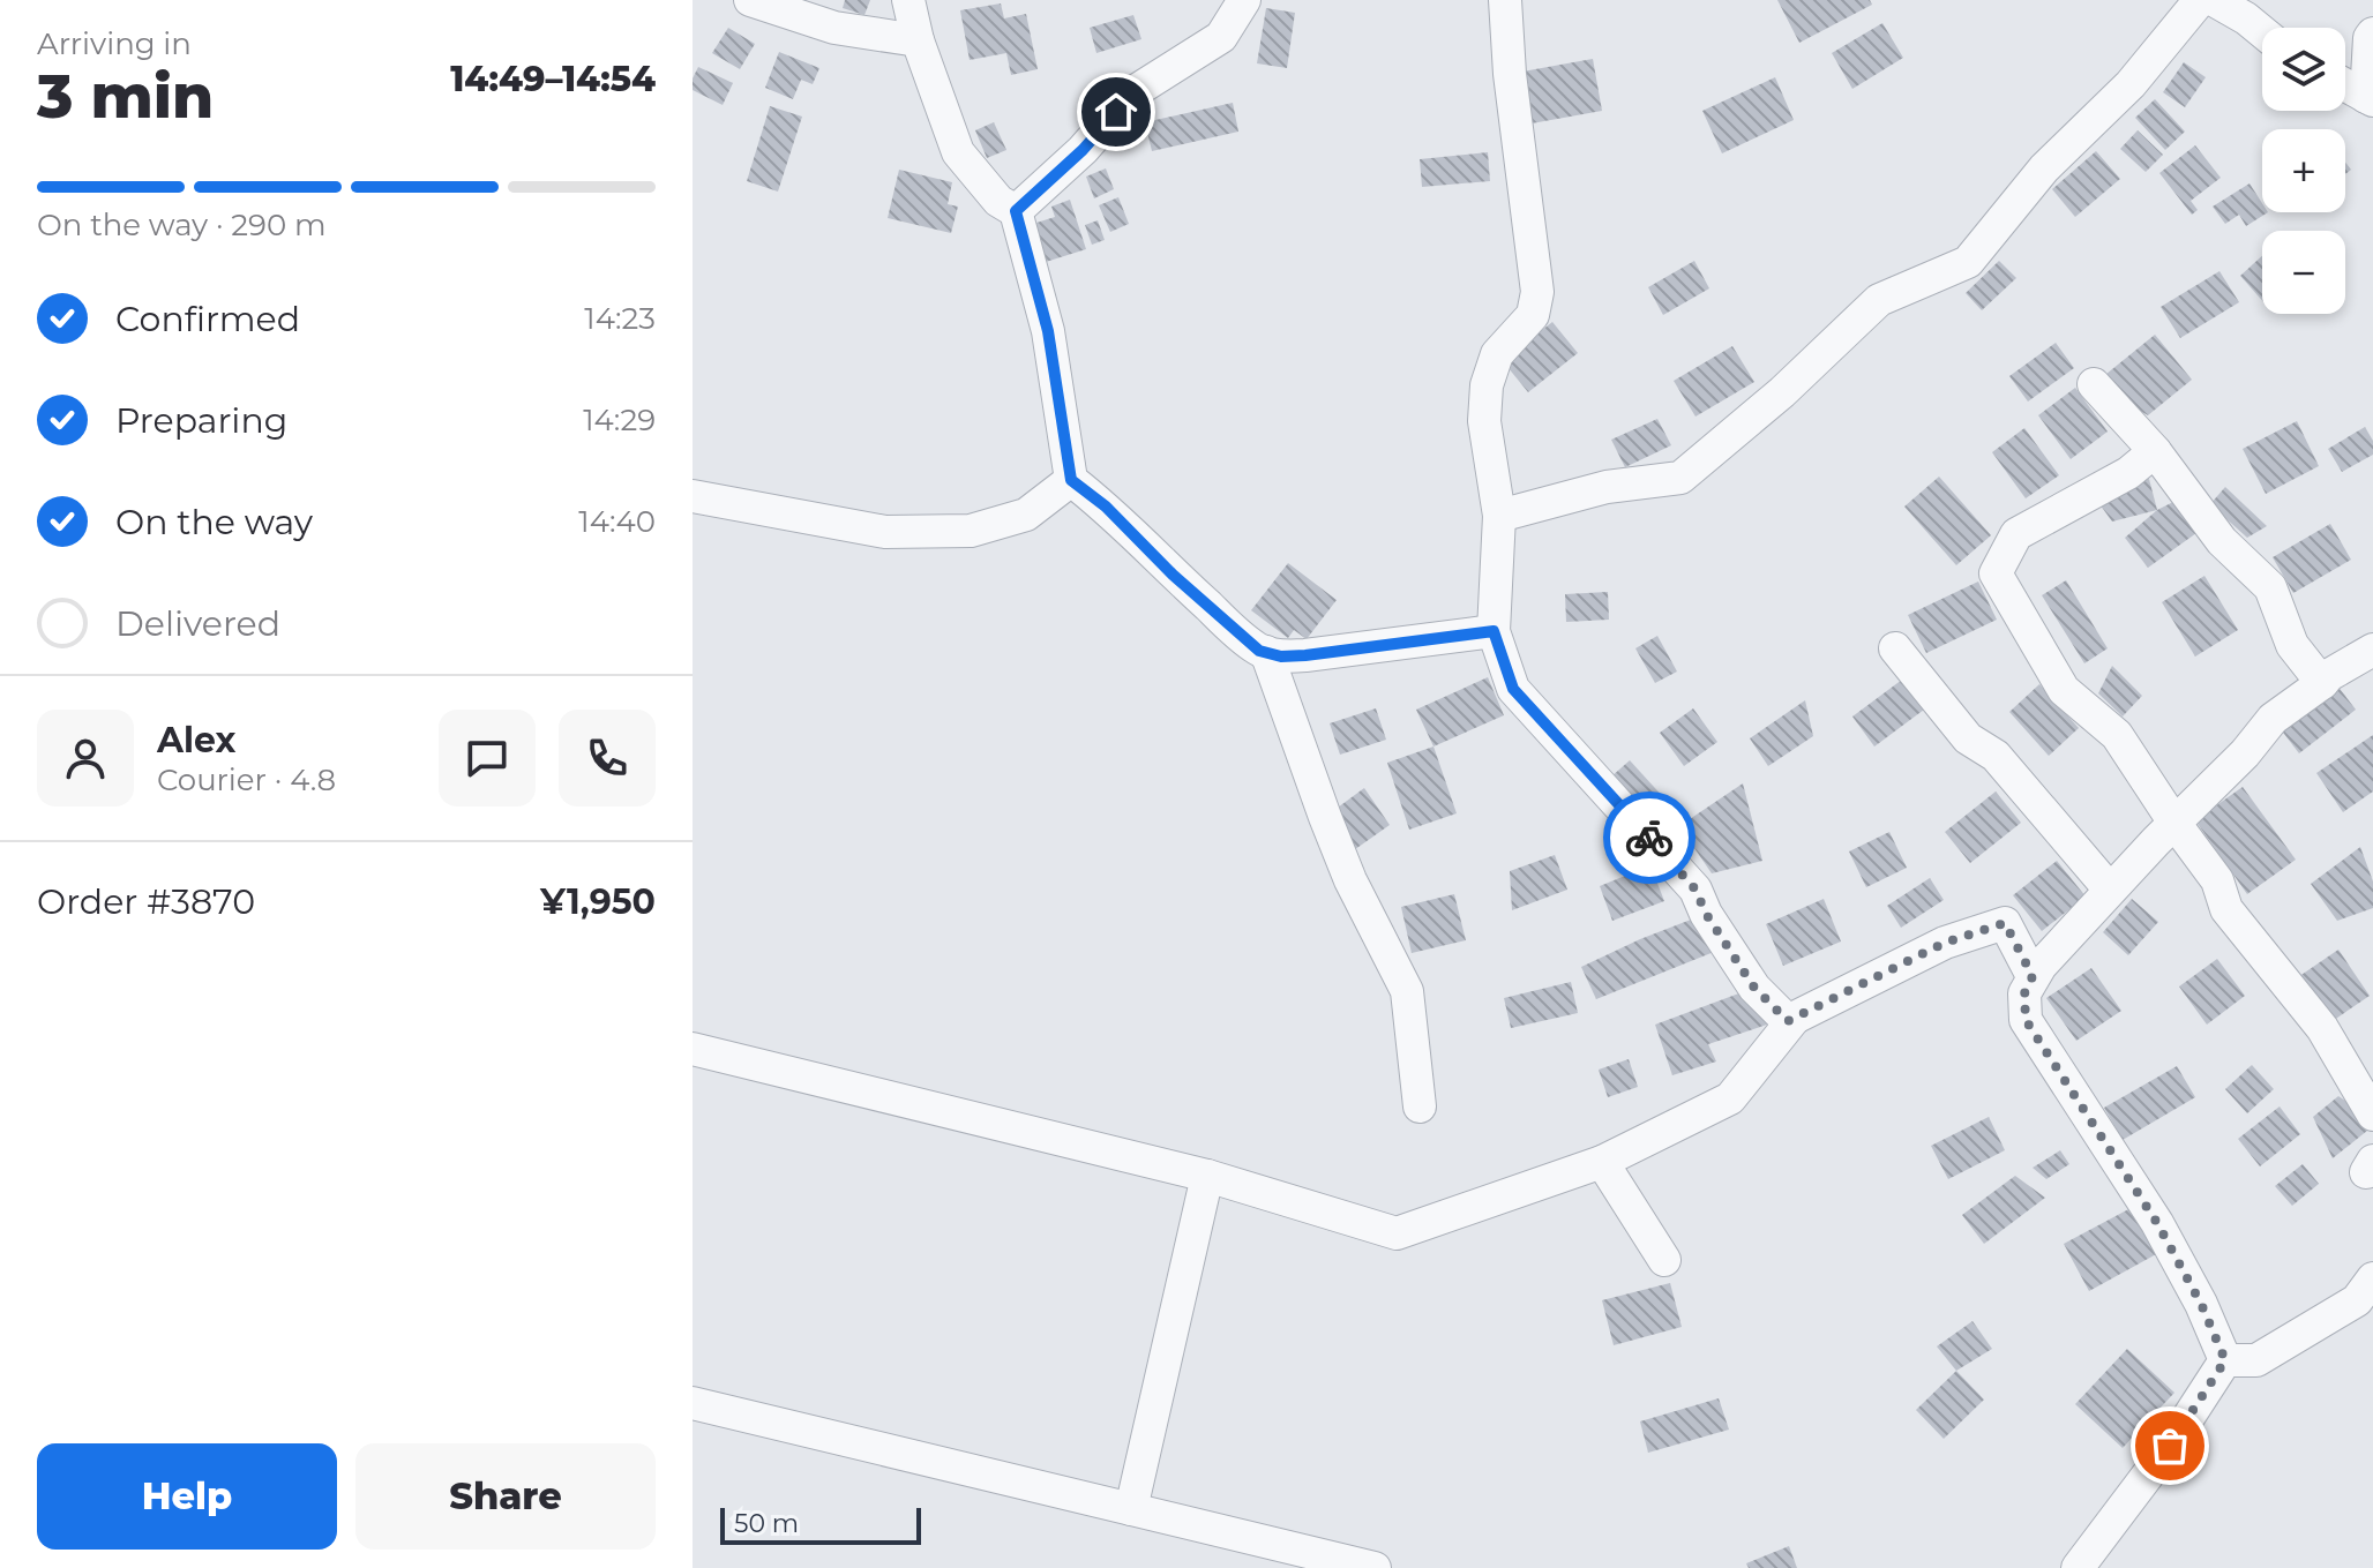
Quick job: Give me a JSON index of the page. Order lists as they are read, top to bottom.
{
  "scale_bar": "50 m",
  "page": {
    "heading": ["3 min", "Arriving in", "14:49–14:54"],
    "panel": [
      "Alex",
      "Courier · 4.8",
      "Order #3870",
      "¥1,950"
    ],
    "map_buttons": ["+", "−"],
    "bar": "On the way · 290 m",
    "list": [
      ["Confirmed", "14:23"],
      ["Preparing", "14:29"],
      ["On the way", "14:40"],
      "Delivered"
    ],
    "buttons": ["Help", "Share"],
    "scale": "50 m"
  }
}
